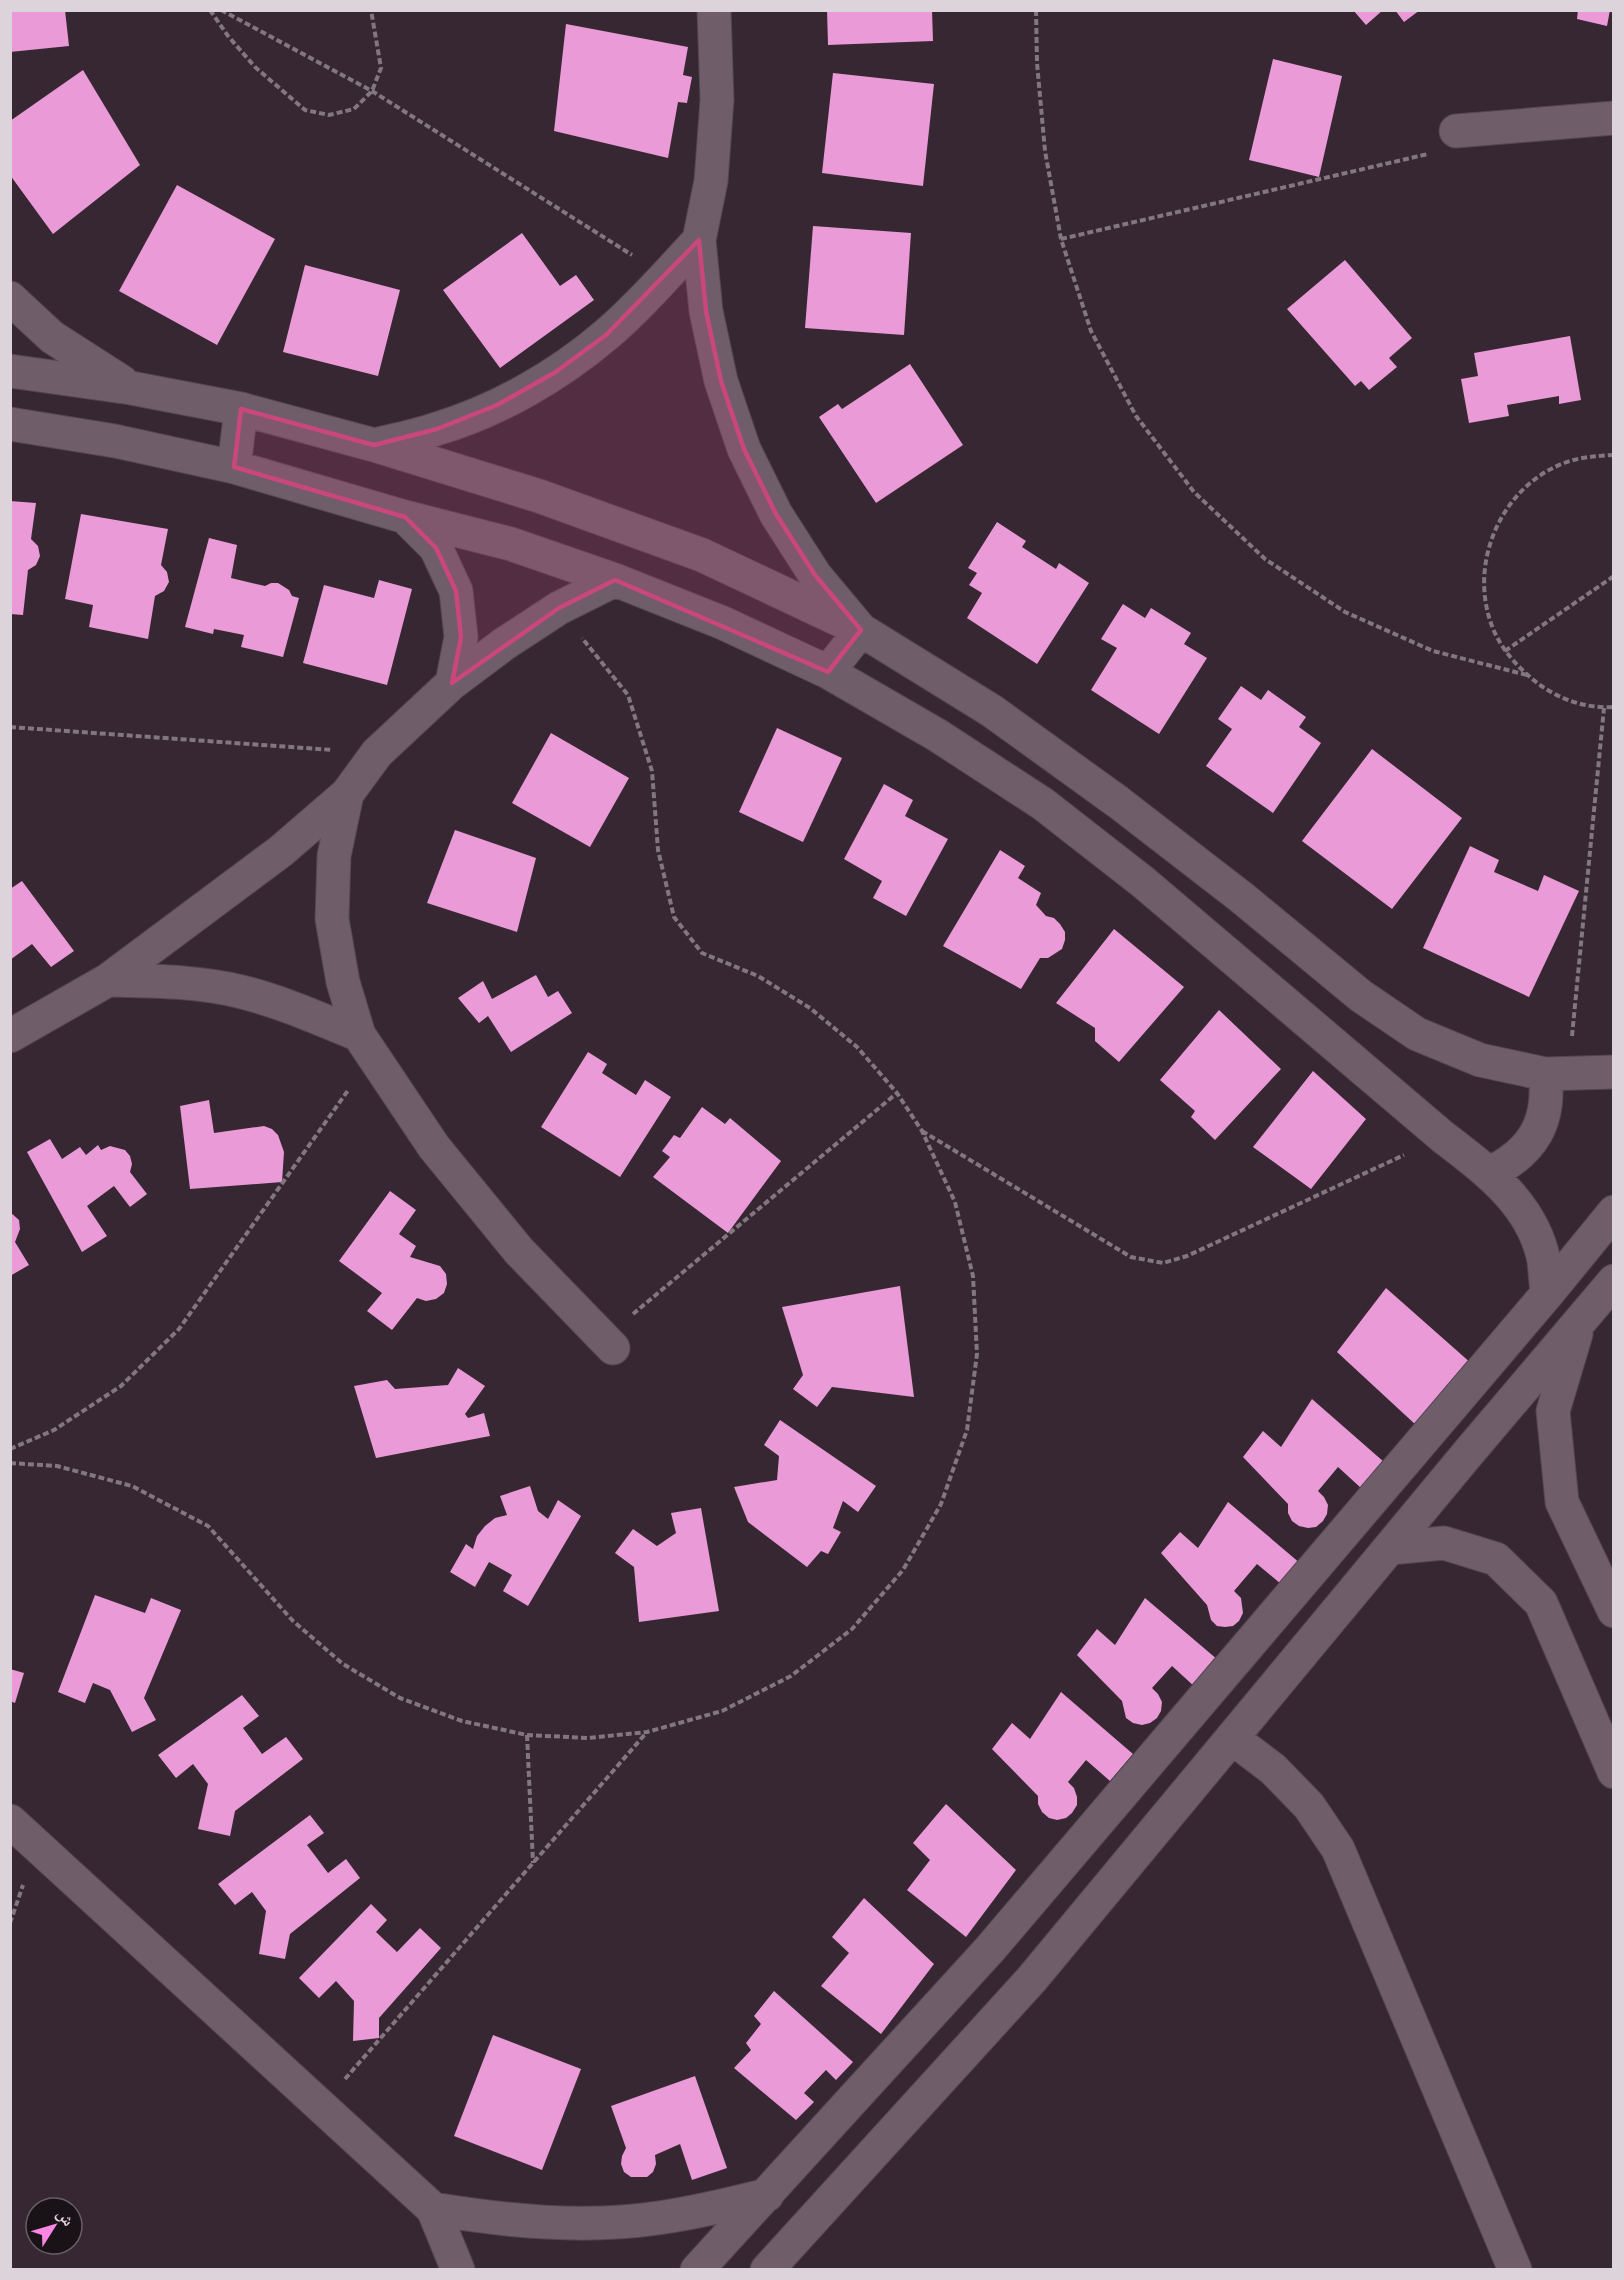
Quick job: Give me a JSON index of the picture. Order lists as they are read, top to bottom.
{
  "north": "top right"
}
